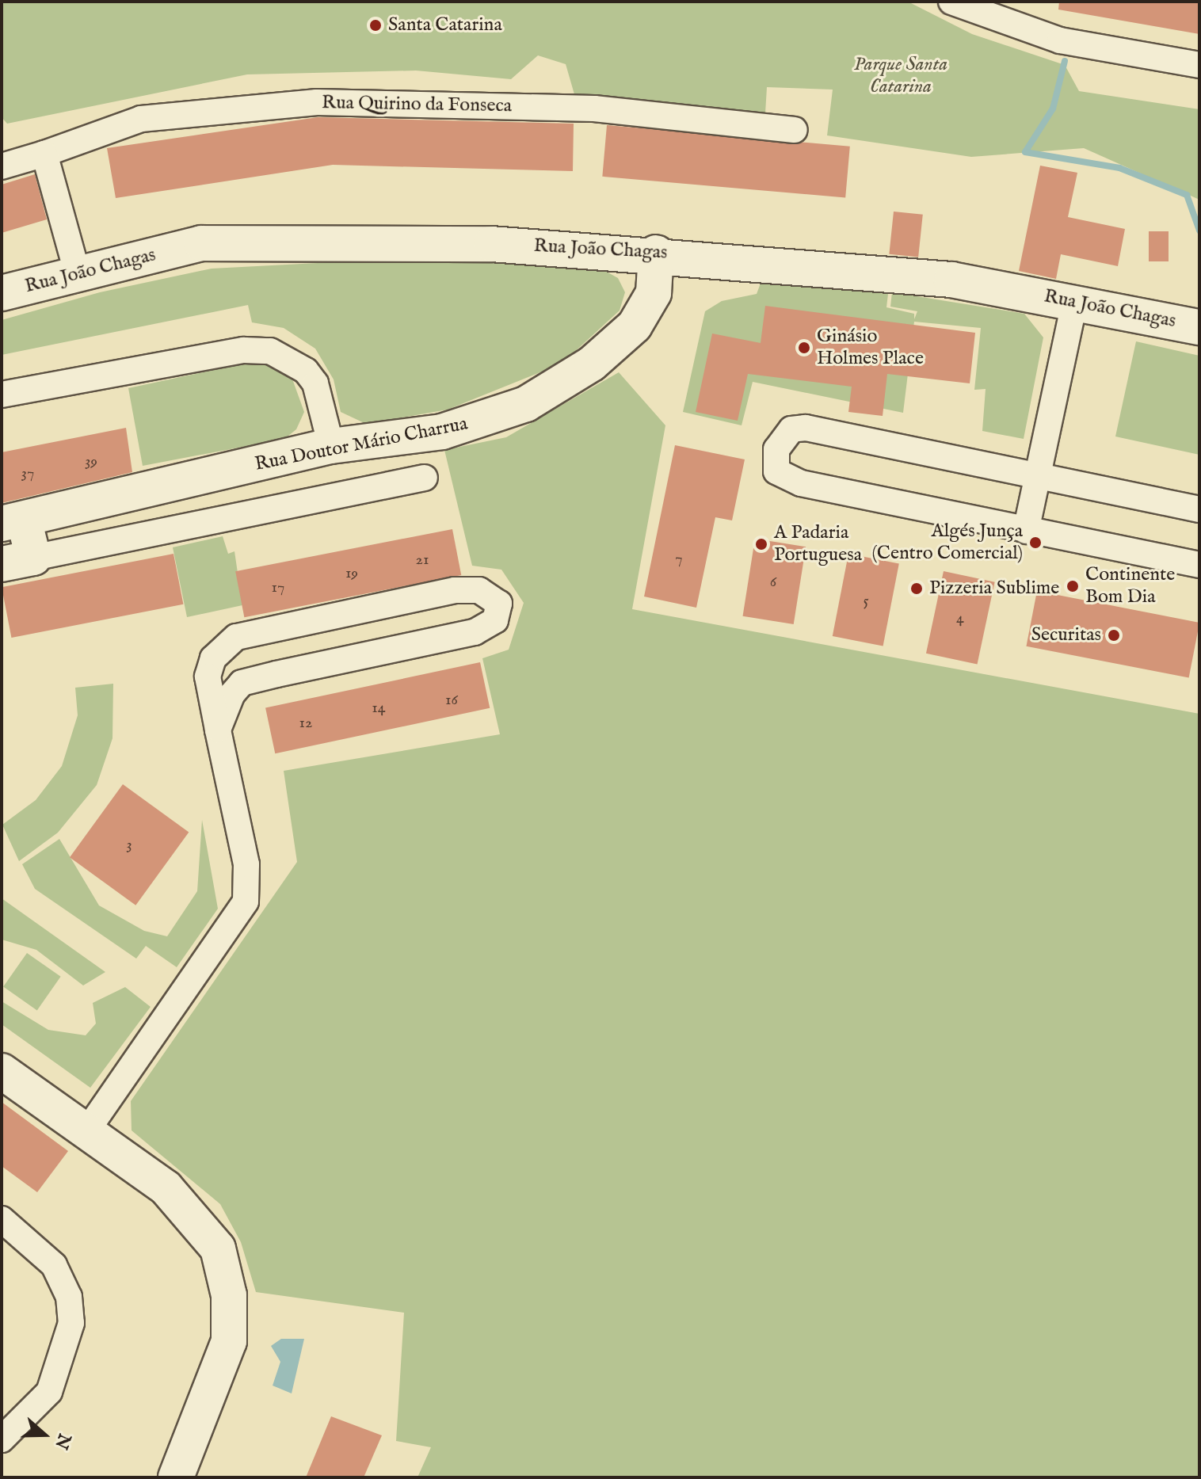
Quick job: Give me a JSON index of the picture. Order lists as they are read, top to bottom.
{
  "streets": {
    "street": ["Rua Quirino da Fonseca", "Rua João Chagas", "Rua Doutor Mário Charrua"]
  },
  "crossings": [
    ["Rua João Chagas", "Rua Doutor Mário Charrua"]
  ],
  "parks": ["Parque Santa Catarina"],
  "places": [
    "Santa Catarina",
    "Ginásio Holmes Place",
    "Algés Junça (Centro Comercial)",
    "A Padaria Portuguesa",
    "Continente Bom Dia",
    "Pizzeria Sublime",
    "Securitas"
  ],
  "house_numbers": [
    "39",
    "37",
    "7",
    "21",
    "19",
    "6",
    "17",
    "5",
    "4",
    "16",
    "14",
    "12",
    "3"
  ],
  "north": "right"
}
